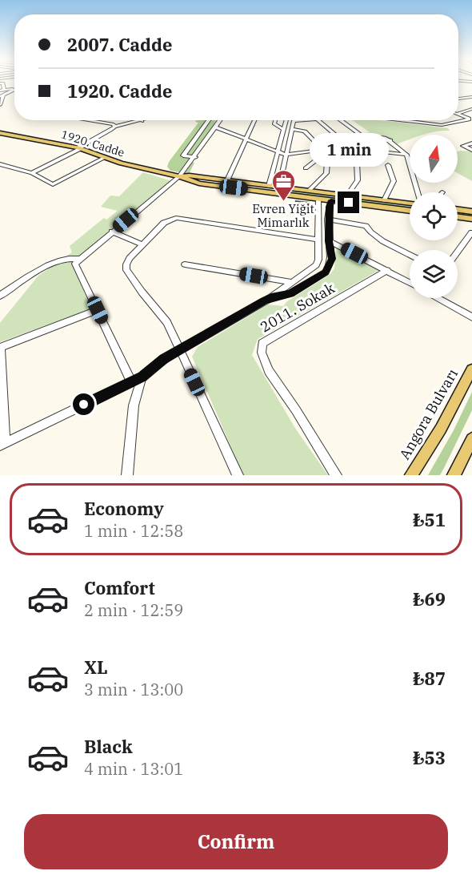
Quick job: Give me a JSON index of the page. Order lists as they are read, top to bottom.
{
  "streets": {
    "main road": ["1920. Cadde", "Angora Bulvarı"],
    "street": ["2011. Sokak"]
  },
  "places": {
    "office": ["Evren Yiğit Mimarlık"]
  },
  "north": "top",
  "page": {
    "banner": ["2007. Cadde", "1920. Cadde"],
    "bubble": "1 min",
    "list": [
      {
        "name": "Economy",
        "note": "1 min · 12:58",
        "value": "₺51"
      },
      {
        "name": "Comfort",
        "note": "2 min · 12:59",
        "value": "₺69"
      },
      {
        "name": "XL",
        "note": "3 min · 13:00",
        "value": "₺87"
      },
      {
        "name": "Black",
        "note": "4 min · 13:01",
        "value": "₺53"
      }
    ],
    "buttons": "Confirm"
  }
}
